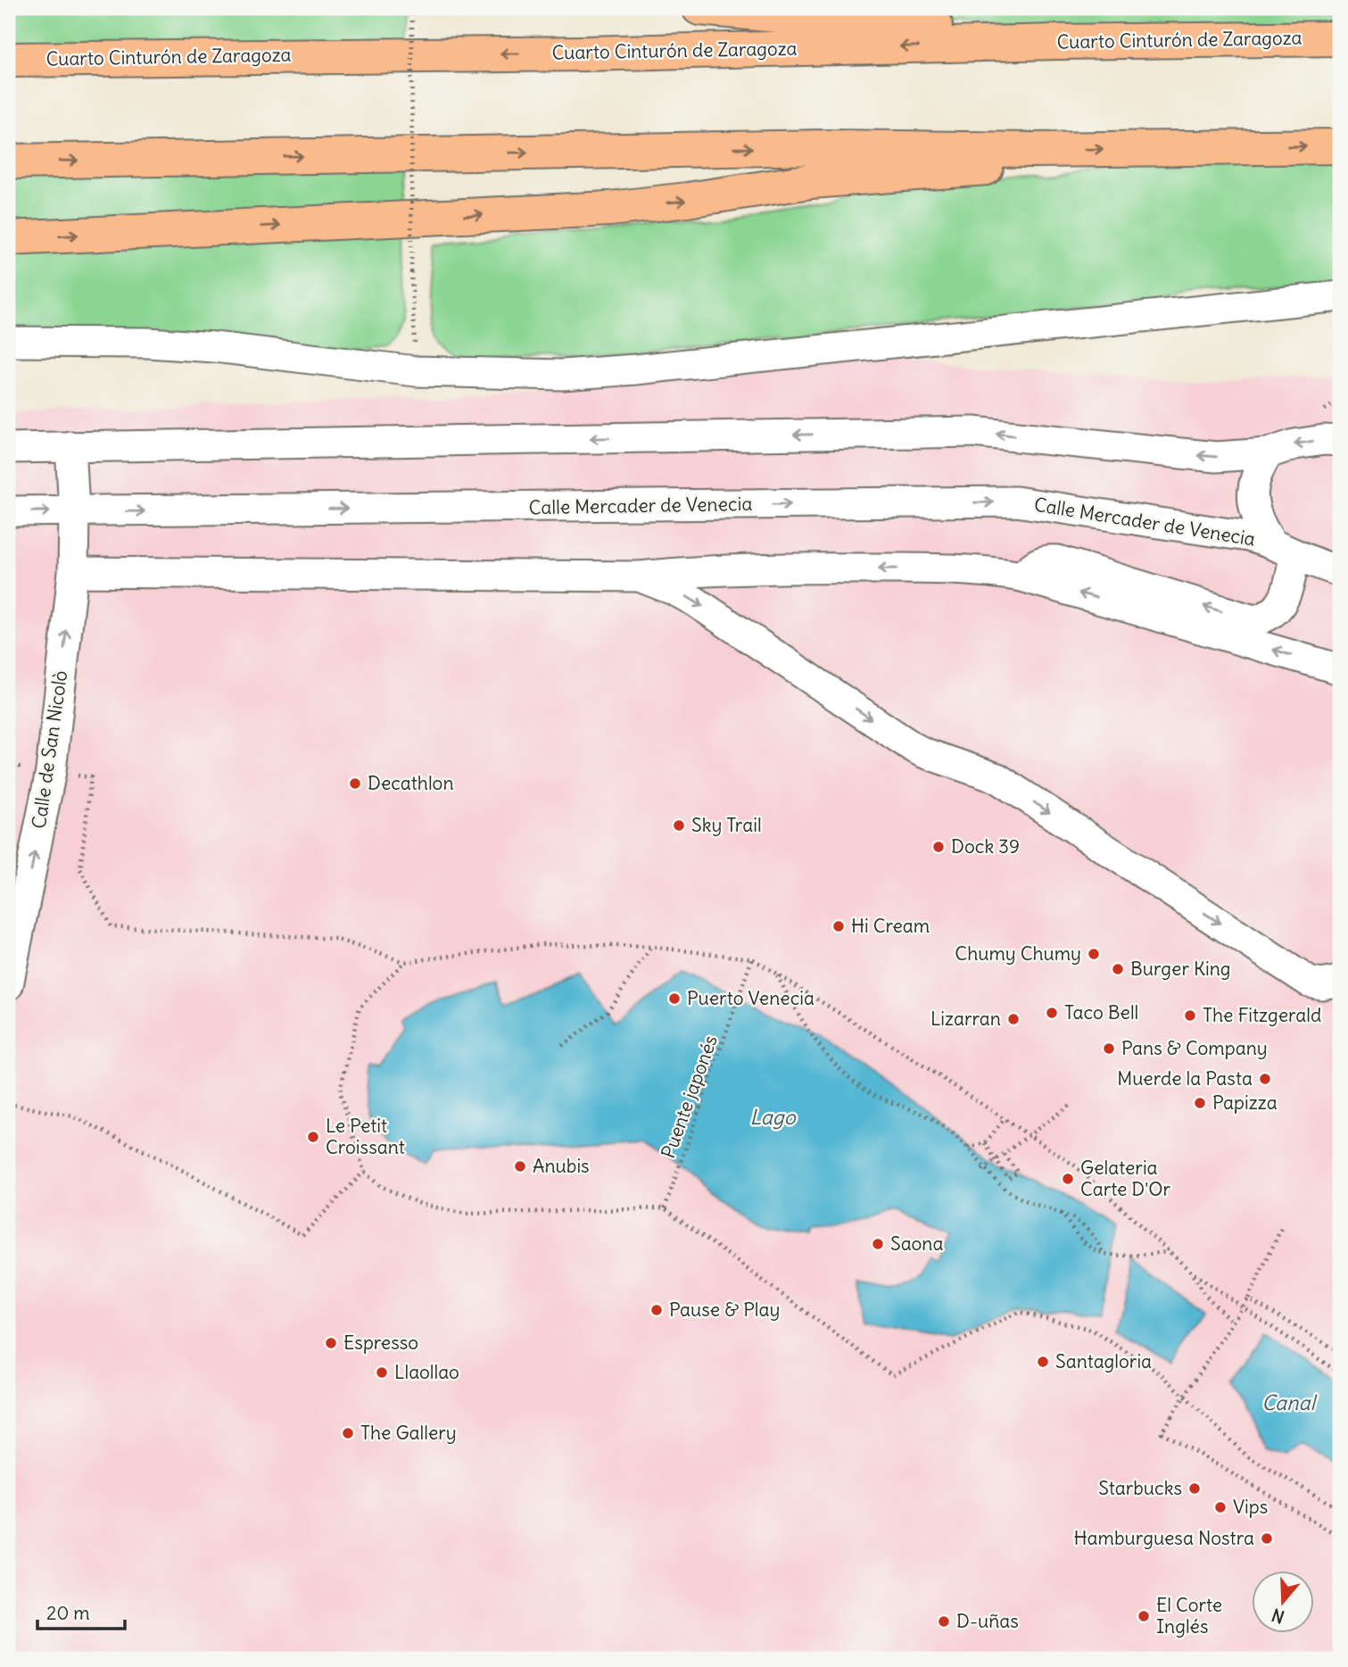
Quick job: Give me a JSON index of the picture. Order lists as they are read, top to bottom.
{
  "streets": {
    "highway": ["Cuarto Cinturón de Zaragoza"],
    "street": ["Calle Mercader de Venecia", "Calle de San Nicolò"],
    "path": ["Puente japonés"]
  },
  "crossings": [
    ["Calle Mercader de Venecia", "Calle de San Nicolò"]
  ],
  "one_way": ["Calle de San Nicolò"],
  "water": ["Lago", "Canal"],
  "places": [
    "Decathlon",
    "Sky Trail",
    "Dock 39",
    "Hi Cream",
    "Chumy Chumy",
    "Burger King",
    "Puerto Venecia",
    "Taco Bell",
    "The Fitzgerald",
    "Lizarran",
    "Pans & Company",
    "Muerde la Pasta",
    "Papizza",
    "Le Petit Croissant",
    "Anubis",
    "Gelateria Carte D'Or",
    "Saona",
    "Pause & Play",
    "Espresso",
    "Santagloria",
    "Llaollao",
    "The Gallery",
    "Starbucks",
    "Vips",
    "Hamburguesa Nostra",
    "El Corte Inglés",
    "D-uñas"
  ],
  "scale_bar": "20 m",
  "north": "bottom"
}
